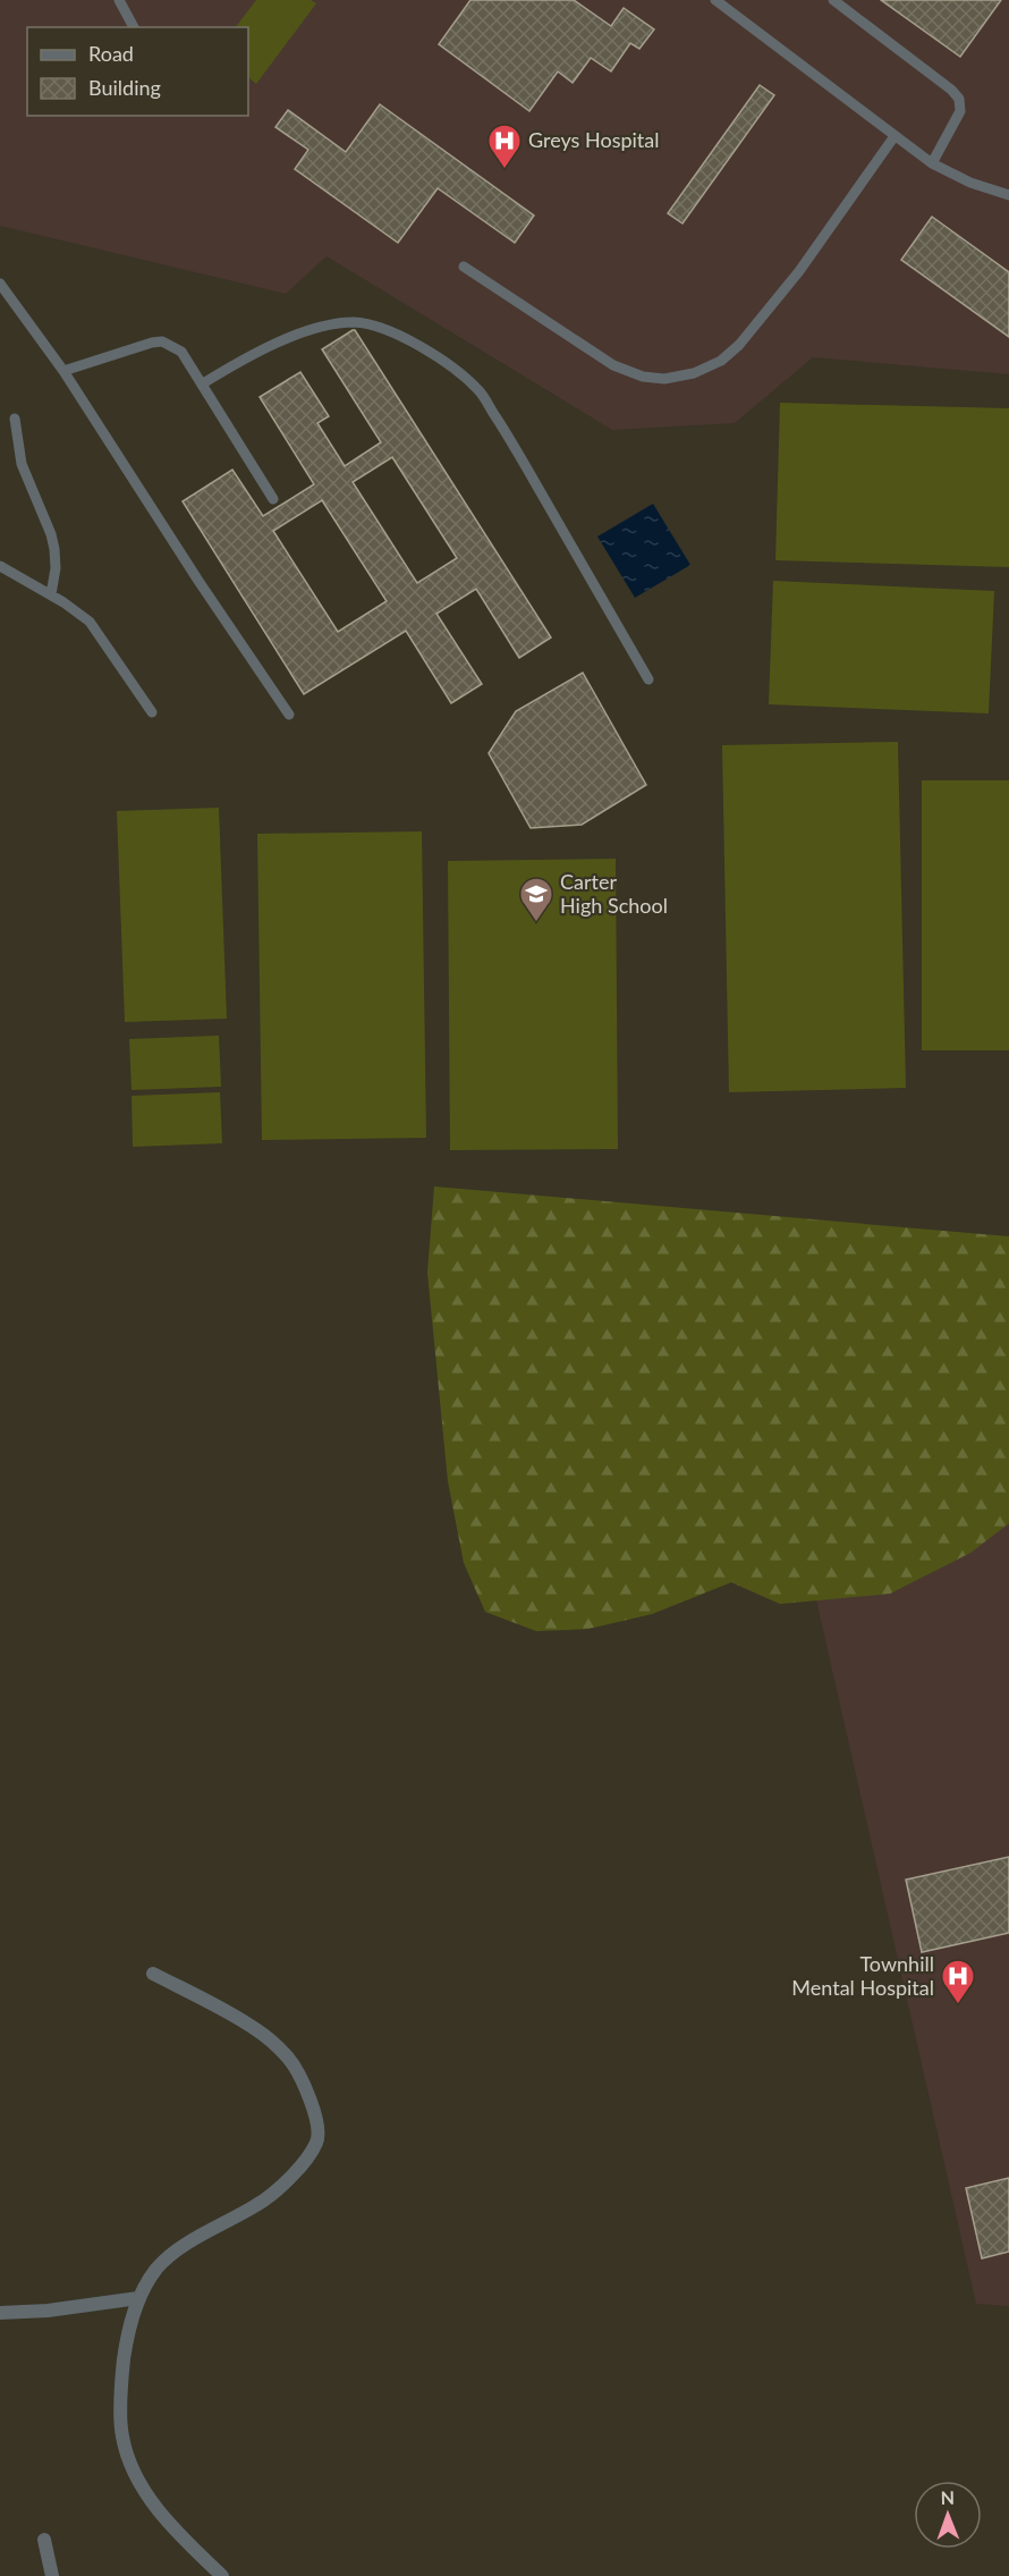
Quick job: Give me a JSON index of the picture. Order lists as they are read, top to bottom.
{
  "places": {
    "hospital": ["Greys Hospital", "Townhill Mental Hospital"],
    "school or university": ["Carter High School"]
  },
  "legend": ["Road", "Building"],
  "north": "top"
}
